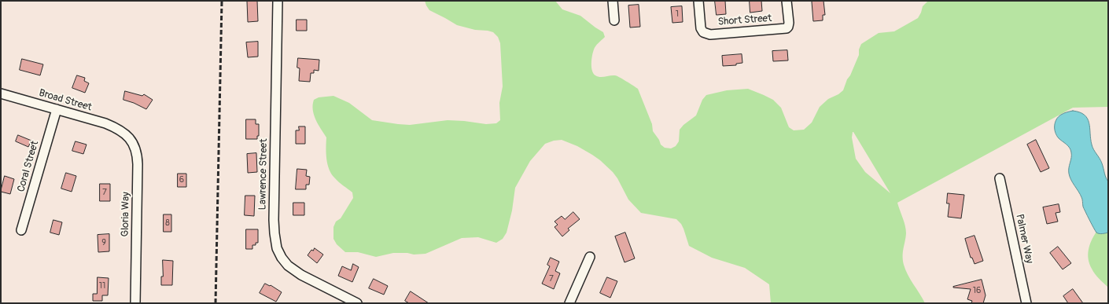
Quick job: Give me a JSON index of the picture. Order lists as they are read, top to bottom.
{
  "streets": {
    "street": [
      "Short Street",
      "Broad Street",
      "Coral Street",
      "Lawrence Street",
      "Gloria Way",
      "Palmer Way"
    ]
  },
  "crossings": [
    ["Broad Street", "Coral Street"],
    ["Broad Street", "Gloria Way"]
  ],
  "house_numbers": [
    "1",
    "6",
    "7",
    "8",
    "9",
    "7",
    "11",
    "16"
  ]
}
